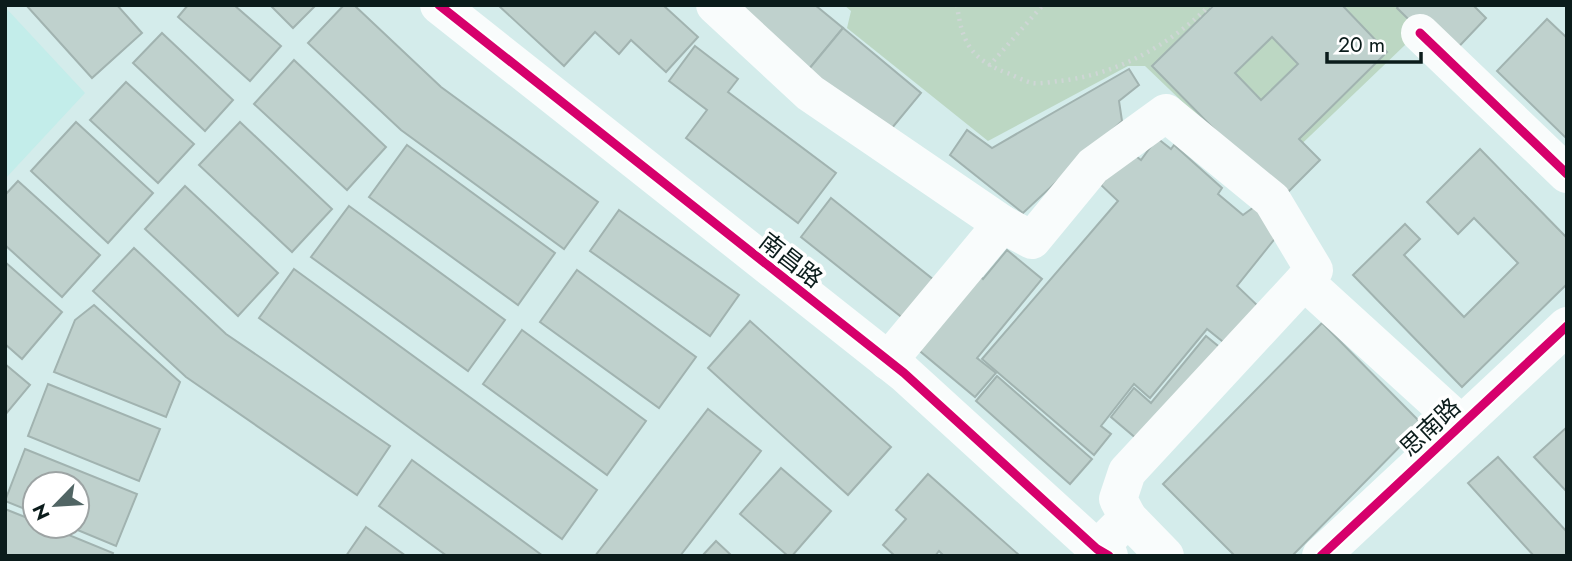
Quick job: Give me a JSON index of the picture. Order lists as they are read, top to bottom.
{
  "streets": {
    "street": ["南昌路", "思南路"]
  },
  "scale_bar": "20 m",
  "north": "bottom left"
}
